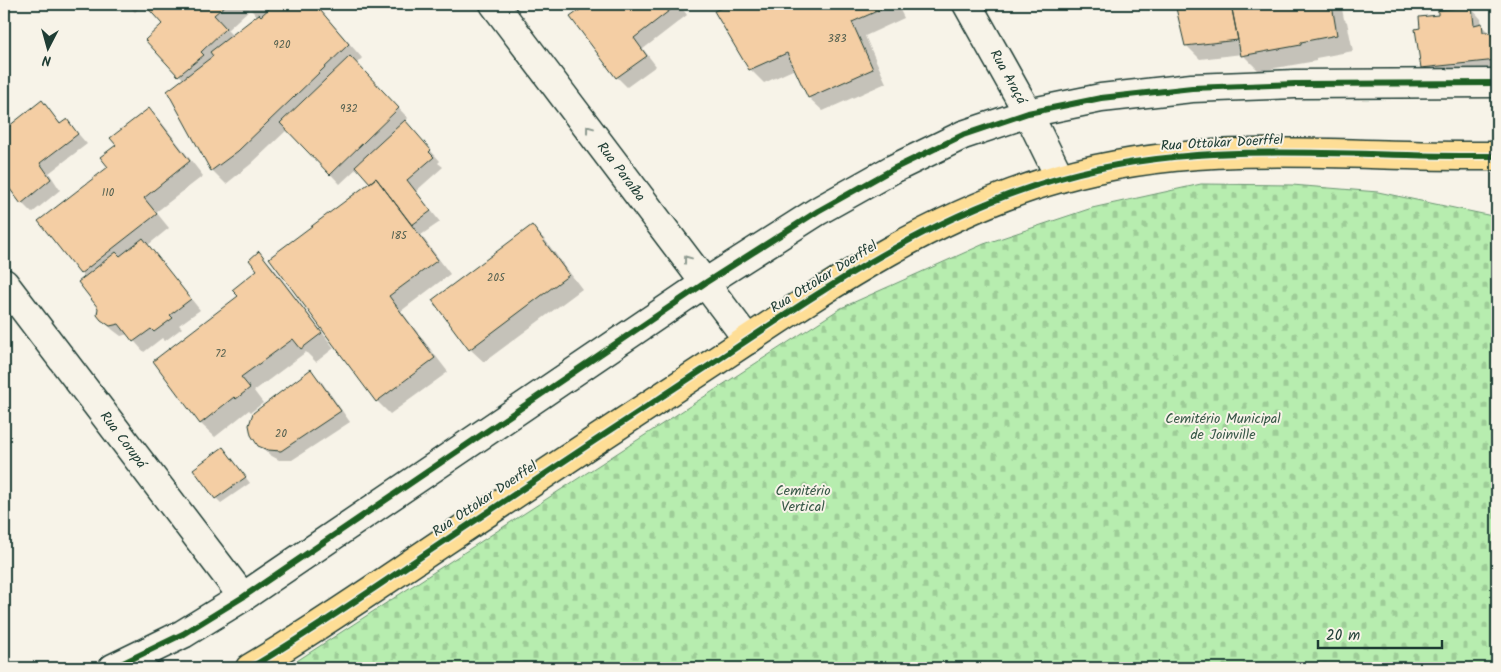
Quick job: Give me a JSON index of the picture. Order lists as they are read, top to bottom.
{
  "streets": {
    "main road": ["Rua Ottokar Doerffel"],
    "street": ["Rua Araçá", "Rua Paraíba", "Rua Corupá"]
  },
  "crossings": [
    ["Rua Araçá", "Rua Ottokar Doerffel"],
    ["Rua Ottokar Doerffel", "Rua Paraíba"]
  ],
  "one_way": ["Rua Paraíba"],
  "parks": ["Cemitério Municipal de Joinville", "Cemitério Vertical"],
  "house_numbers": [
    "383",
    "920",
    "932",
    "110",
    "185",
    "205",
    "72",
    "20"
  ],
  "scale_bar": "20 m",
  "north": "bottom"
}
